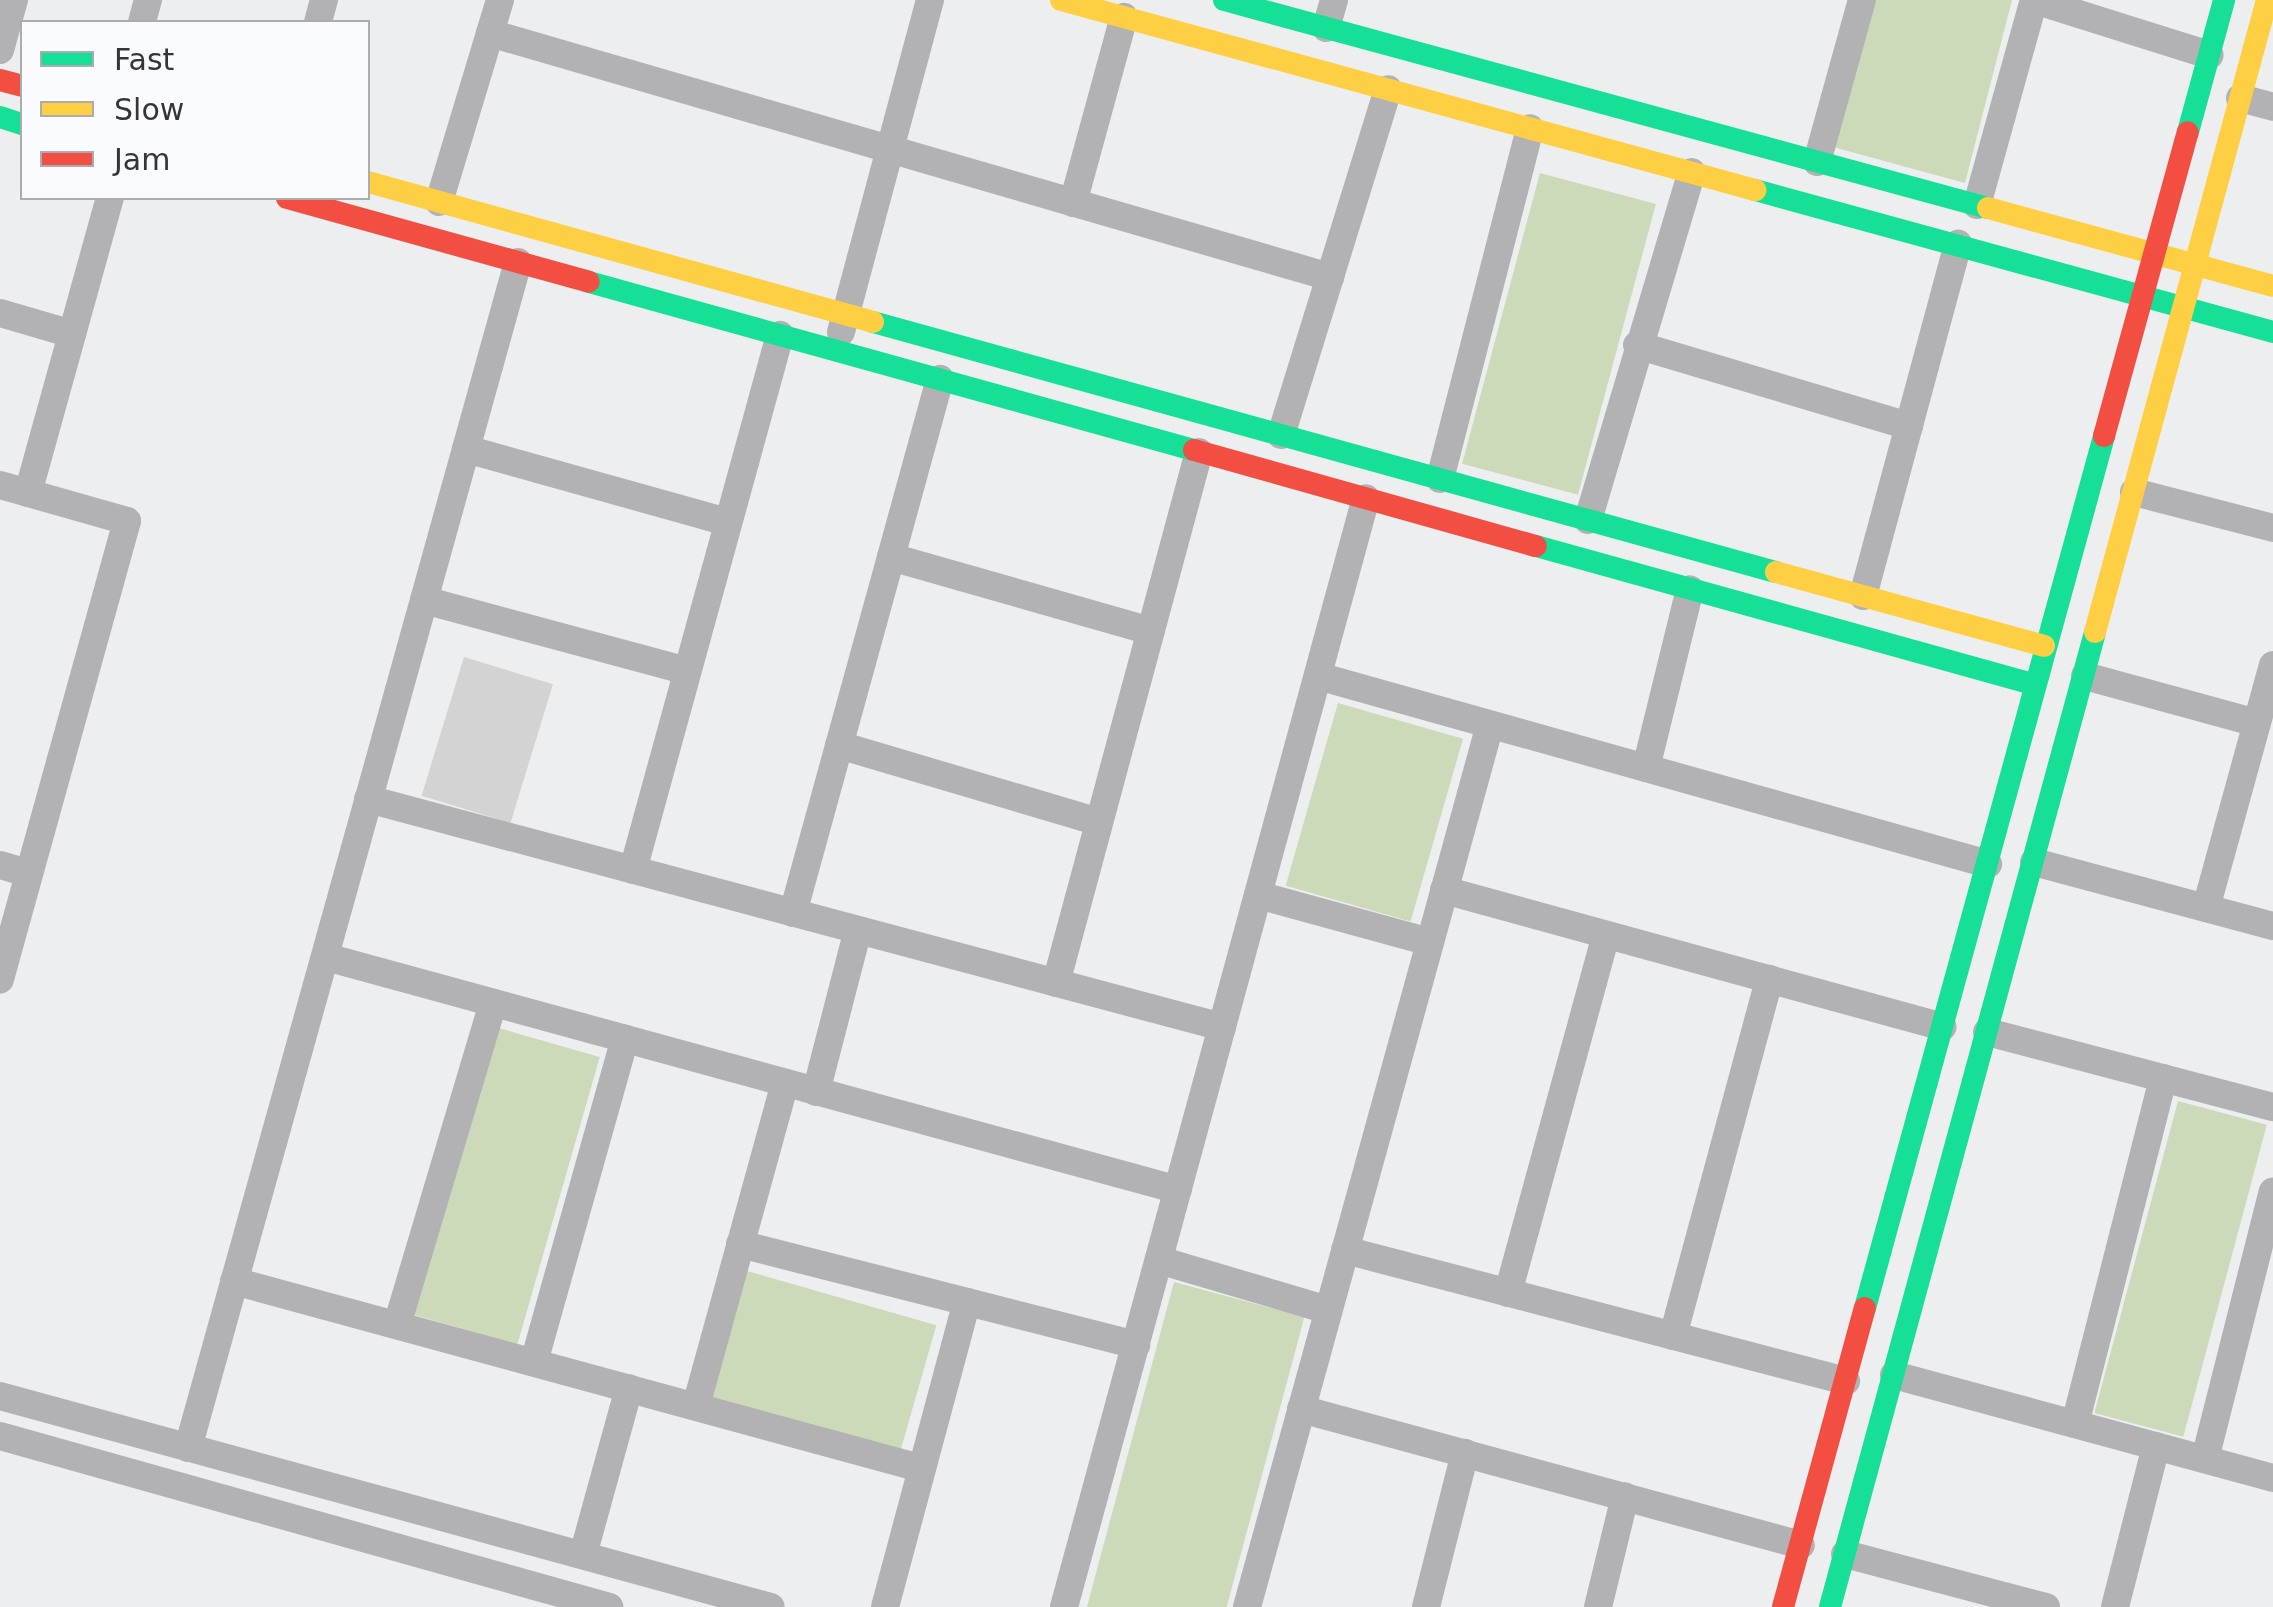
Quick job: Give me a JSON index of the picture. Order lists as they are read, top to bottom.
{
  "legend": ["Fast", "Slow", "Jam"]
}
